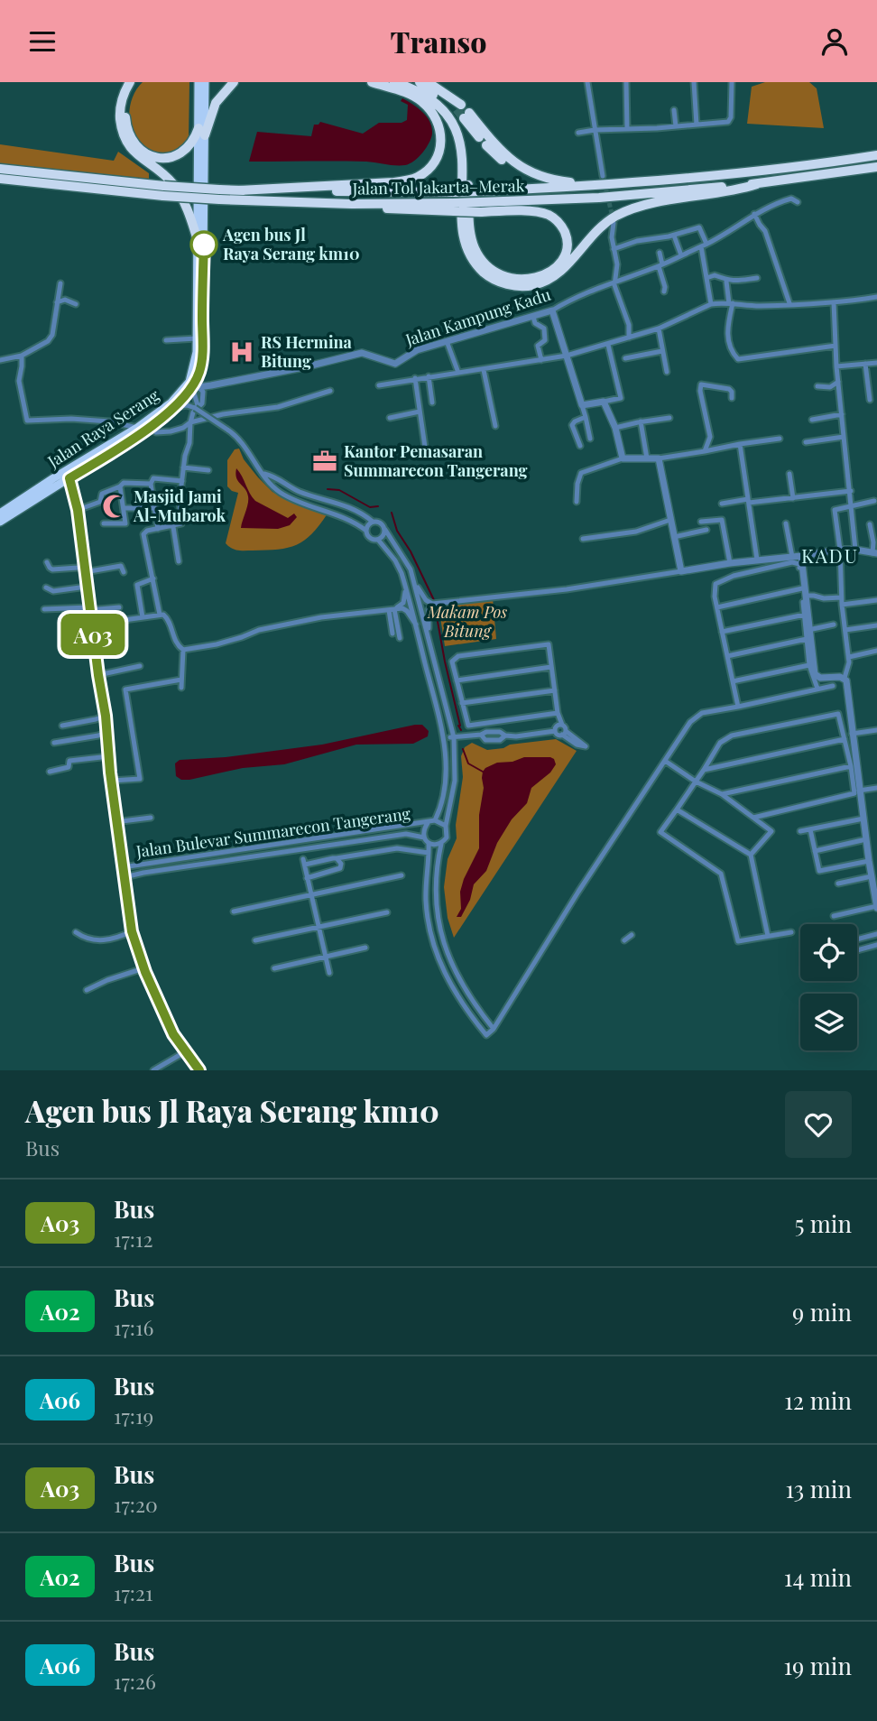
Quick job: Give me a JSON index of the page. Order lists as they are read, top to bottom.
{
  "streets": {
    "highway": ["Jalan Tol Jakarta–Merak", "Jalan Raya Serang"],
    "street": ["Jalan Kampung Kadu", "Jalan Bulevar Summarecon Tangerang"]
  },
  "crossings": [
    ["Jalan Kampung Kadu", "Jalan Raya Serang"],
    ["Jalan Kampung Kadu", "Jalan Bulevar Summarecon Tangerang"],
    ["Jalan Raya Serang", "Jalan Bulevar Summarecon Tangerang"]
  ],
  "districts": ["KADU"],
  "parks": ["Makam Pos Bitung"],
  "places": {
    "other": ["Agen bus Jl Raya Serang km10"],
    "hospital": ["RS Hermina Bitung"],
    "office": ["Kantor Pemasaran Summarecon Tangerang"],
    "mosque": ["Masjid Jami Al-Mubarok"]
  },
  "lines": ["bus line A03"],
  "page": {
    "header": "Transo",
    "on_map": "A03",
    "heading": ["Agen bus Jl Raya Serang km10", "Bus"],
    "list": [
      {
        "mark": "A03",
        "name": "Bus",
        "note": "17:12",
        "value": "5 min"
      },
      {
        "mark": "A02",
        "name": "Bus",
        "note": "17:16",
        "value": "9 min"
      },
      {
        "mark": "A06",
        "name": "Bus",
        "note": "17:19",
        "value": "12 min"
      },
      {
        "mark": "A03",
        "name": "Bus",
        "note": "17:20",
        "value": "13 min"
      },
      {
        "mark": "A02",
        "name": "Bus",
        "note": "17:21",
        "value": "14 min"
      },
      {
        "mark": "A06",
        "name": "Bus",
        "note": "17:26",
        "value": "19 min"
      }
    ]
  }
}
